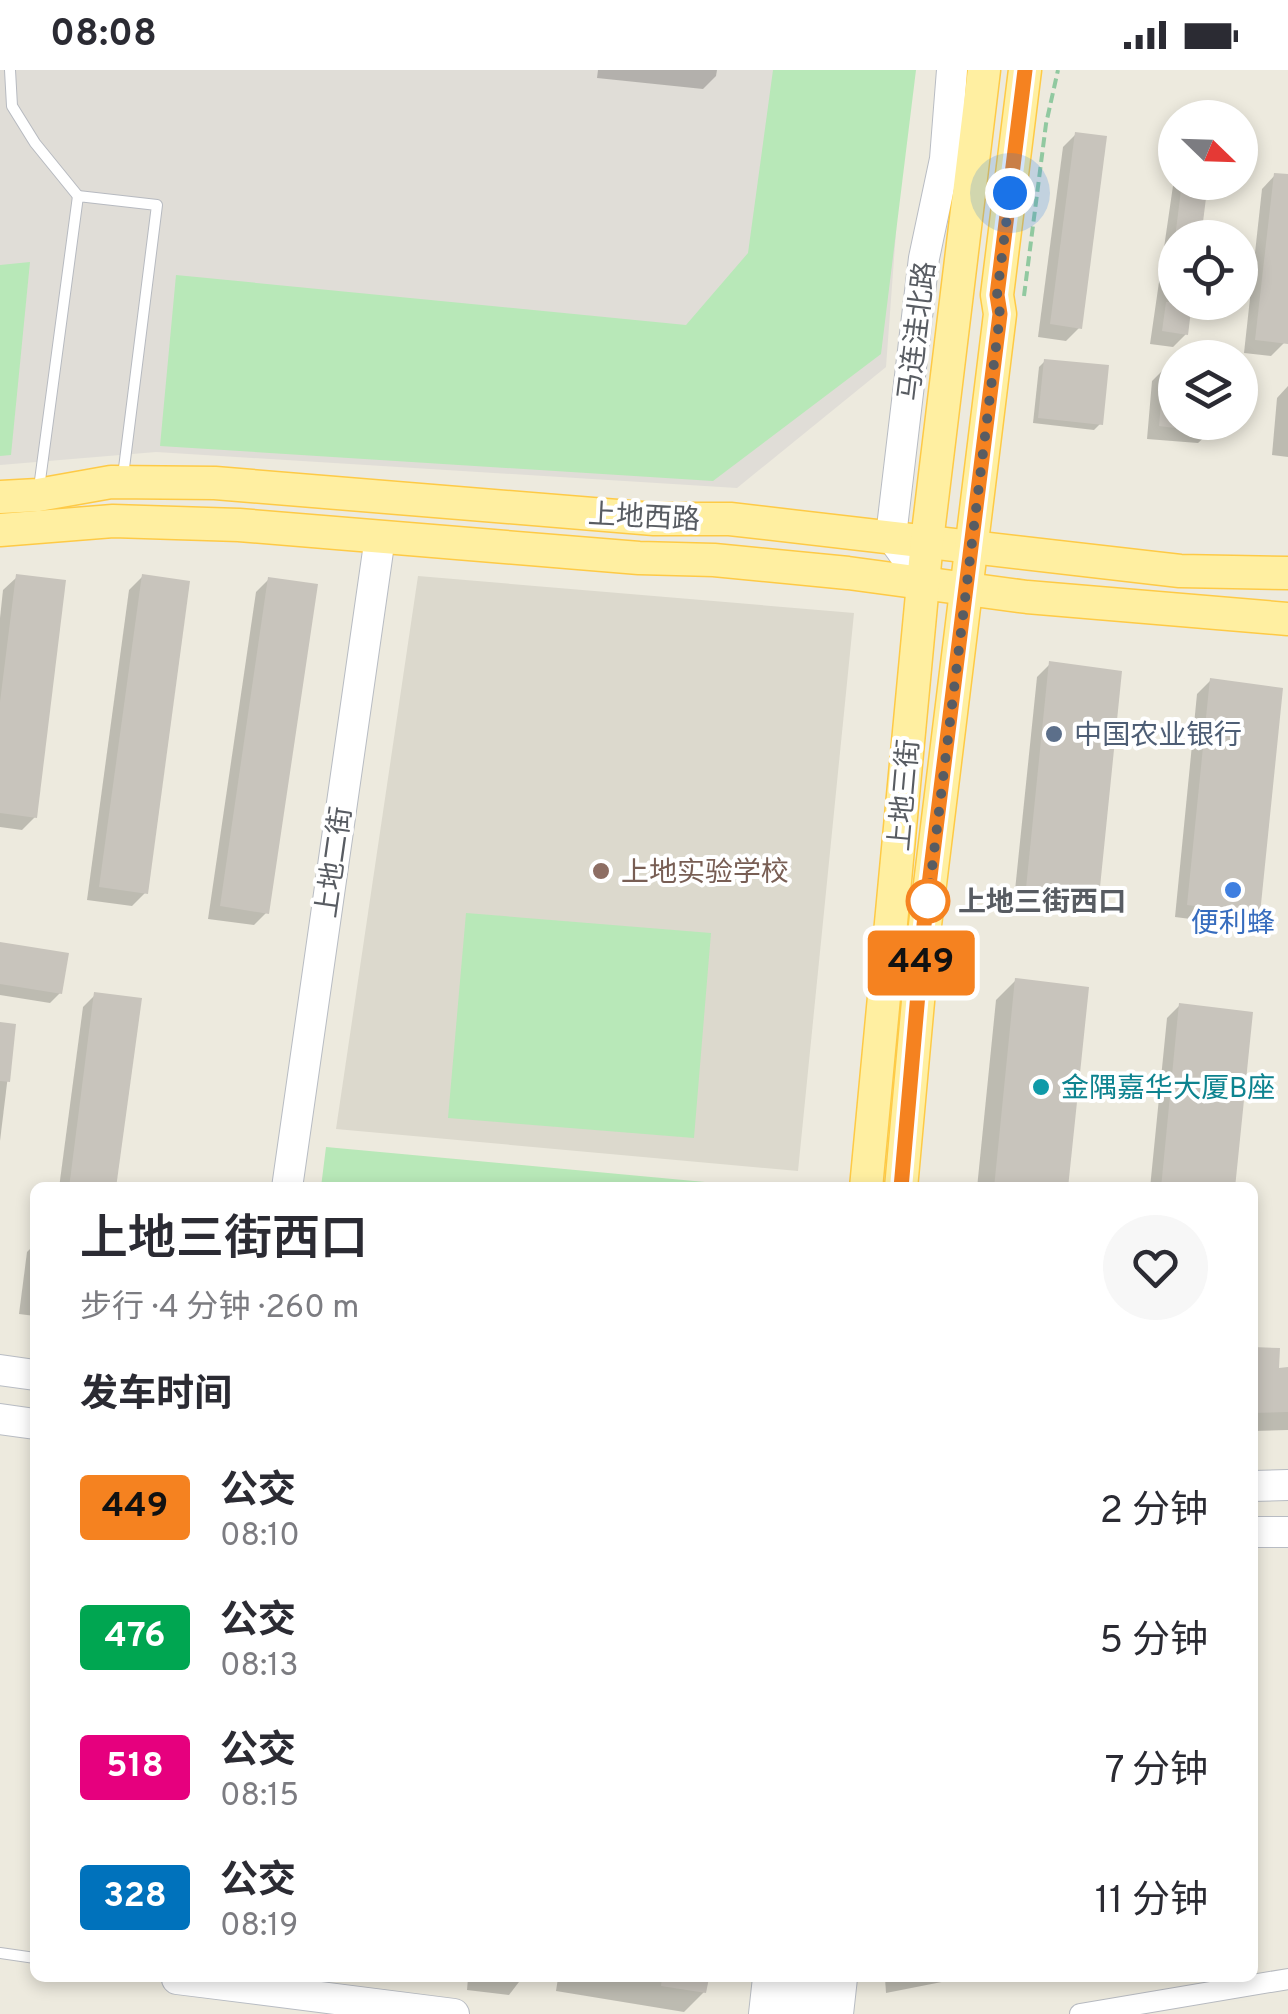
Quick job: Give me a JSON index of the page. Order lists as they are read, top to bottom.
{
  "streets": {
    "main road": ["马连洼北路", "上地西路", "上地三街"],
    "street": ["上地二街"]
  },
  "crossings": [
    ["马连洼北路", "上地西路"],
    ["马连洼北路", "上地三街"],
    ["上地西路", "上地三街"],
    ["上地西路", "上地二街"]
  ],
  "places": [
    "中国农业银行",
    "上地实验学校",
    "便利蜂",
    "上地三街西口",
    "金隅嘉华大厦B座"
  ],
  "lines": ["bus line 449"],
  "north": "bottom right",
  "page": {
    "status": "08:08",
    "on_map": "449",
    "heading": [
      ["上地三街西口", "步行 · 4 分钟 · 260 m"],
      "发车时间"
    ],
    "list": [
      {
        "mark": "449",
        "name": "公交",
        "note": "08:10",
        "value": "2 分钟"
      },
      {
        "mark": "476",
        "name": "公交",
        "note": "08:13",
        "value": "5 分钟"
      },
      {
        "mark": "518",
        "name": "公交",
        "note": "08:15",
        "value": "7 分钟"
      },
      {
        "mark": "328",
        "name": "公交",
        "note": "08:19",
        "value": "11 分钟"
      }
    ]
  }
}
